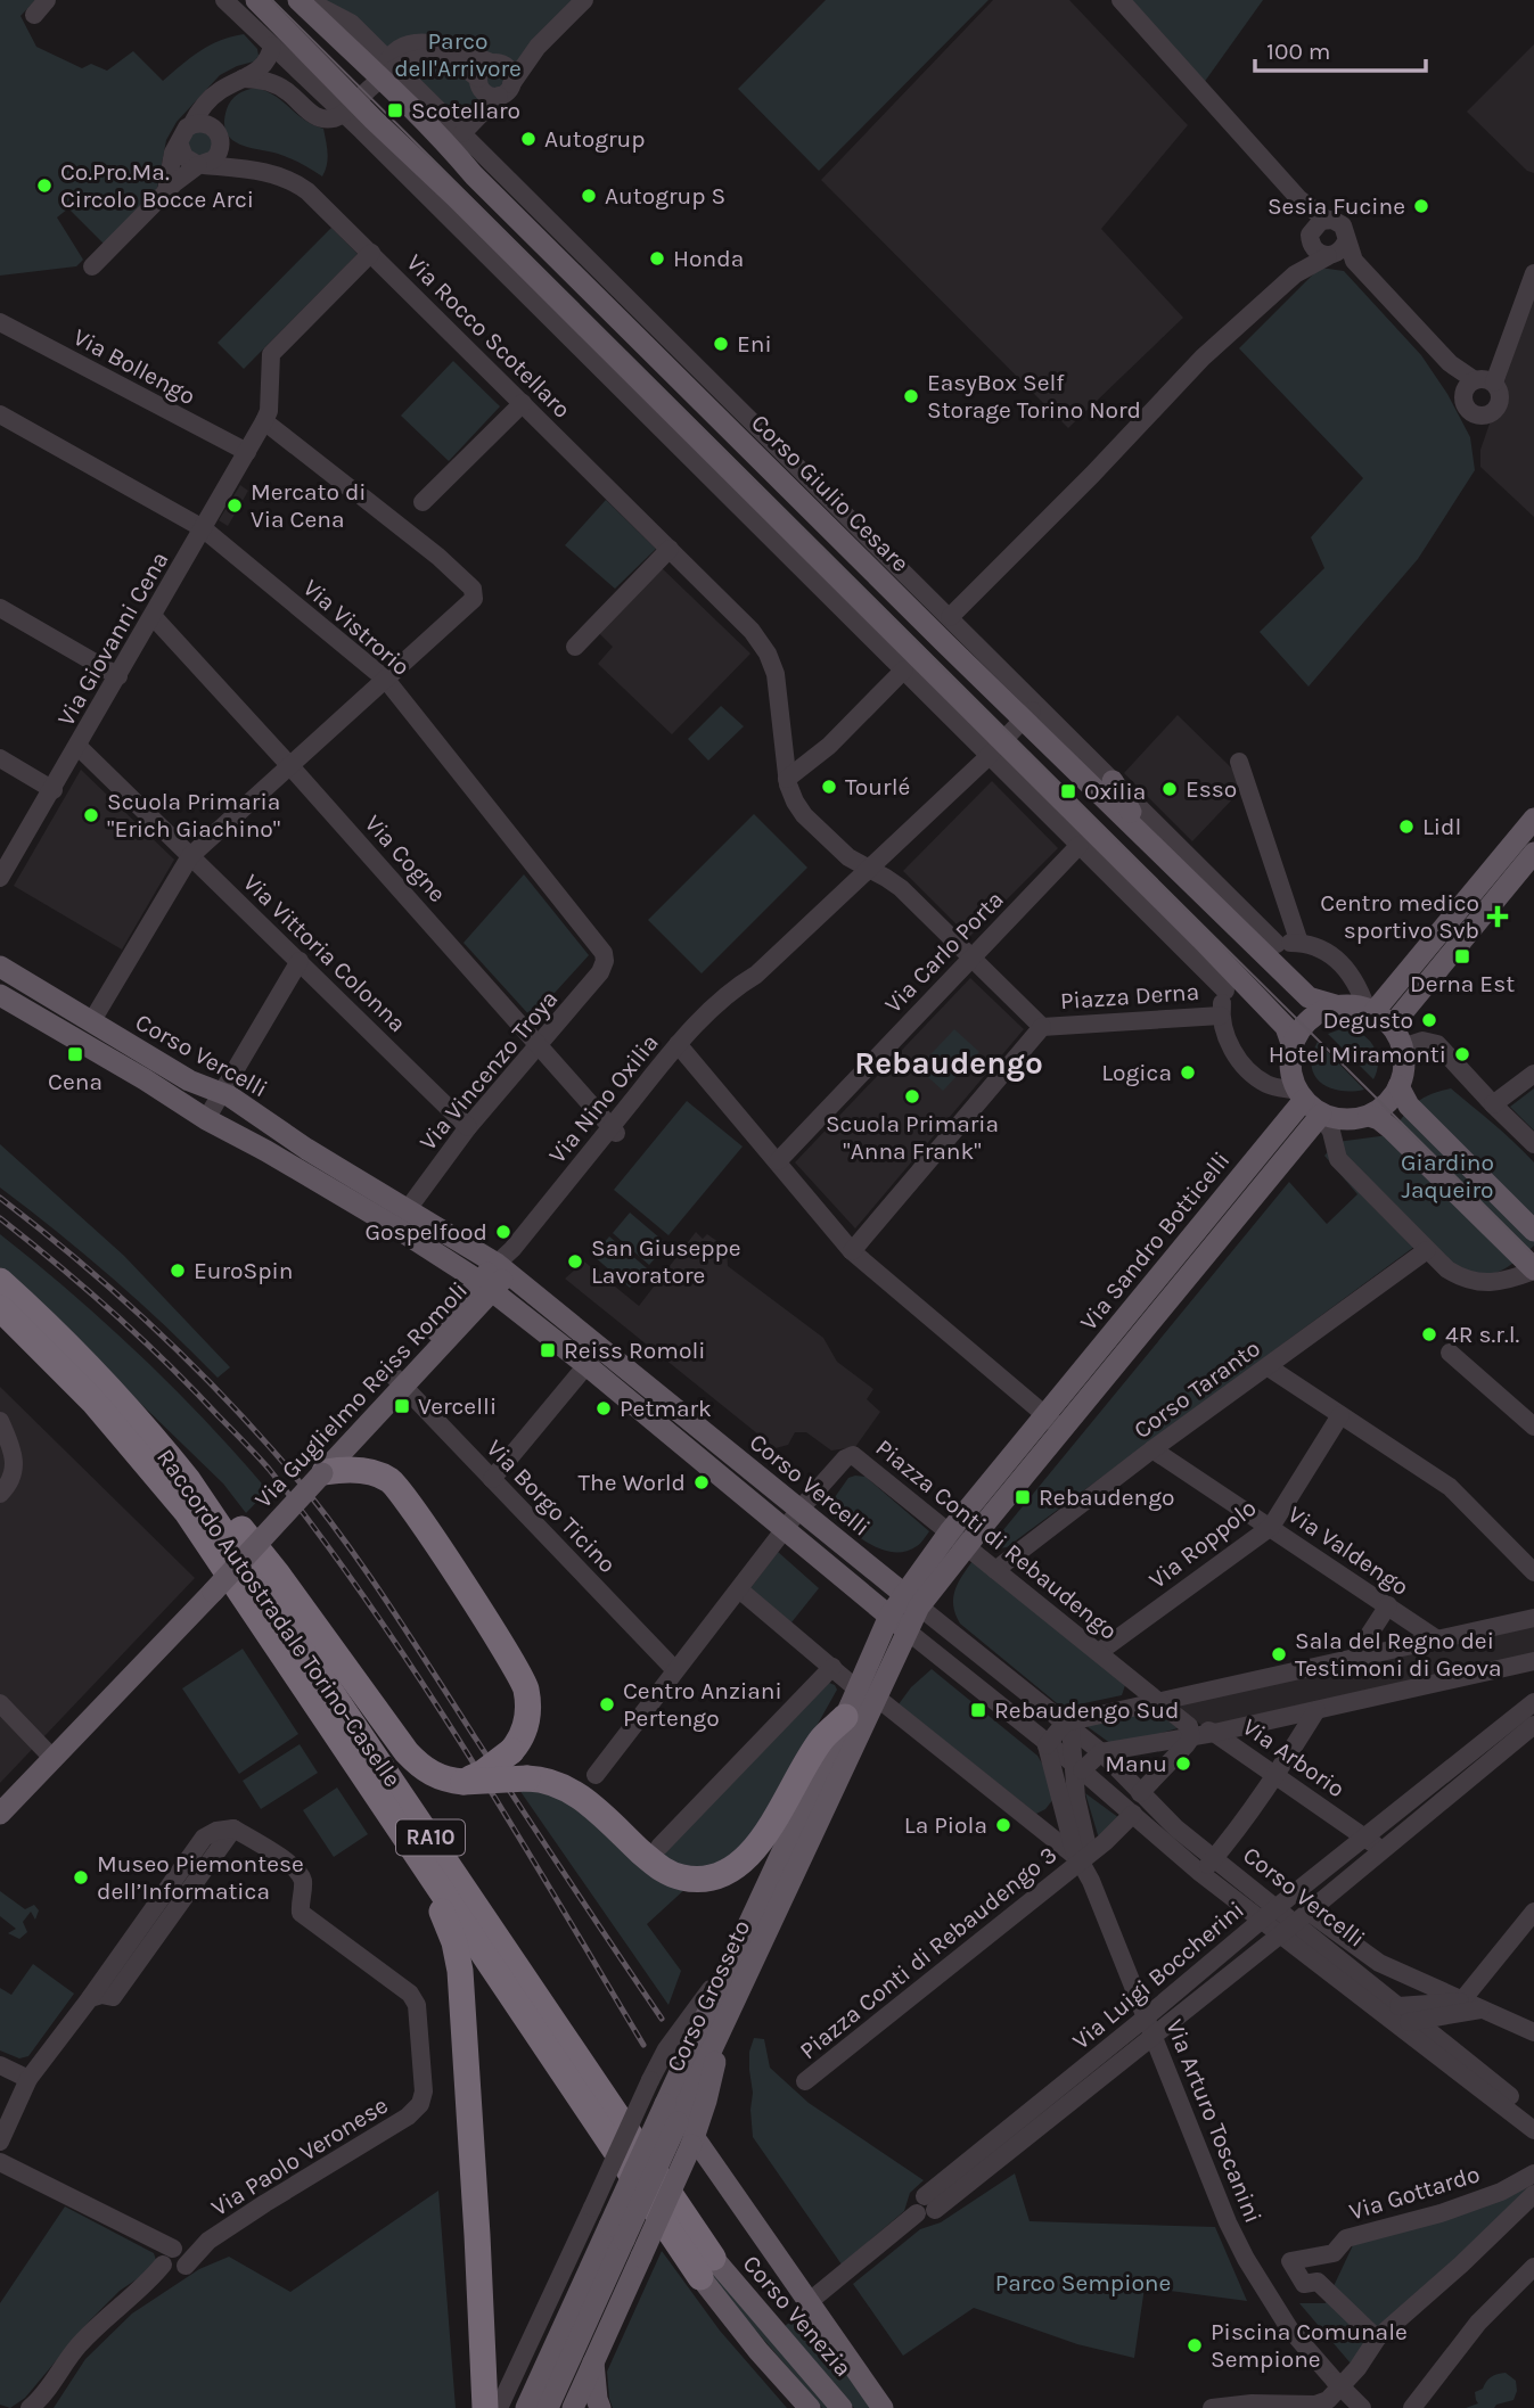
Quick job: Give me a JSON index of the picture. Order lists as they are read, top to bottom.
{
  "streets": {
    "highway": ["Raccordo Autostradale Torino-Caselle", "RA10"],
    "main road": [
      "Corso Giulio Cesare",
      "Piazza Derna",
      "Corso Vercelli",
      "Via Sandro Botticelli",
      "Via Guglielmo Reiss Romoli",
      "Corso Grosseto",
      "Corso Venezia"
    ],
    "street": [
      "Via Rocco Scotellaro",
      "Via Bollengo",
      "Via Vistrorio",
      "Via Giovanni Cena",
      "Via Cogne",
      "Via Carlo Porta",
      "Via Vittoria Colonna",
      "Via Vincenzo Troya",
      "Via Nino Oxilia",
      "Corso Taranto",
      "Via Borgo Ticino",
      "Piazza Conti di Rebaudengo",
      "Via Roppolo",
      "Via Valdengo",
      "Via Arborio",
      "Piazza Conti di Rebaudengo 3",
      "Via Luigi Boccherini",
      "Via Arturo Toscanini",
      "Via Paolo Veronese",
      "Via Gottardo"
    ]
  },
  "crossings": [
    ["Via Rocco Scotellaro", "Via Giovanni Cena"],
    ["Via Rocco Scotellaro", "Via Carlo Porta"],
    ["Via Rocco Scotellaro", "Piazza Derna"],
    ["Via Rocco Scotellaro", "Via Nino Oxilia"],
    ["Via Bollengo", "Via Giovanni Cena"],
    ["Corso Giulio Cesare", "Piazza Derna"],
    ["Corso Giulio Cesare", "Via Nino Oxilia"],
    ["Corso Giulio Cesare", "Via Sandro Botticelli"],
    ["Via Vistrorio", "Via Giovanni Cena"],
    ["Via Vistrorio", "Via Vincenzo Troya"],
    ["Via Giovanni Cena", "Via Cogne"],
    ["Via Giovanni Cena", "Via Vittoria Colonna"],
    ["Via Cogne", "Via Vincenzo Troya"],
    ["Via Cogne", "Via Nino Oxilia"],
    ["Via Vittoria Colonna", "Via Vincenzo Troya"],
    ["Piazza Derna", "Via Sandro Botticelli"],
    ["Piazza Derna", "Corso Taranto"],
    ["Corso Vercelli", "Via Vincenzo Troya"],
    ["Corso Vercelli", "Via Nino Oxilia"],
    ["Corso Vercelli", "Via Sandro Botticelli"],
    ["Corso Vercelli", "Via Guglielmo Reiss Romoli"],
    ["Corso Vercelli", "Piazza Conti di Rebaudengo"],
    ["Corso Vercelli", "Via Luigi Boccherini"],
    ["Corso Vercelli", "Corso Grosseto"],
    ["Corso Vercelli", "Via Arturo Toscanini"],
    ["Via Nino Oxilia", "Via Guglielmo Reiss Romoli"],
    ["Via Sandro Botticelli", "Piazza Conti di Rebaudengo"],
    ["Via Sandro Botticelli", "Corso Grosseto"],
    ["Corso Taranto", "Piazza Conti di Rebaudengo"],
    ["Corso Taranto", "Via Valdengo"],
    ["Via Guglielmo Reiss Romoli", "Via Borgo Ticino"],
    ["Via Borgo Ticino", "Piazza Conti di Rebaudengo"],
    ["Piazza Conti di Rebaudengo", "Via Roppolo"],
    ["Via Roppolo", "Via Valdengo"],
    ["Raccordo Autostradale Torino-Caselle", "RA10"],
    ["Raccordo Autostradale Torino-Caselle", "Corso Venezia"],
    ["Via Arborio", "Via Luigi Boccherini"],
    ["RA10", "Corso Grosseto"],
    ["Piazza Conti di Rebaudengo 3", "Via Arturo Toscanini"],
    ["Via Luigi Boccherini", "Via Arturo Toscanini"]
  ],
  "districts": ["Rebaudengo"],
  "parks": ["Parco dell'Arrivore", "Giardino Jaqueiro", "Parco Sempione"],
  "places": {
    "transit": [
      "Scotellaro",
      "Oxilia",
      "Derna Est",
      "Cena",
      "Reiss Romoli",
      "Vercelli",
      "Rebaudengo",
      "Rebaudengo Sud"
    ],
    "other": [
      "Autogrup",
      "Co.Pro.Ma. Circolo Bocce Arci",
      "Autogrup S",
      "Sesia Fucine",
      "Honda",
      "Eni",
      "EasyBox Self Storage Torino Nord",
      "Mercato di Via Cena",
      "Tourlé",
      "Esso",
      "Scuola Primaria \"Erich Giachino\"",
      "Lidl",
      "Degusto",
      "Hotel Miramonti",
      "Logica",
      "Scuola Primaria \"Anna Frank\"",
      "Gospelfood",
      "San Giuseppe Lavoratore",
      "EuroSpin",
      "4R s.r.l.",
      "Petmark",
      "The World",
      "Sala del Regno dei Testimoni di Geova",
      "Centro Anziani Pertengo",
      "Manu",
      "La Piola",
      "Museo Piemontese dell’Informatica",
      "Piscina Comunale Sempione"
    ],
    "health": ["Centro medico sportivo Svb"]
  },
  "scale_bar": "100 m"
}
